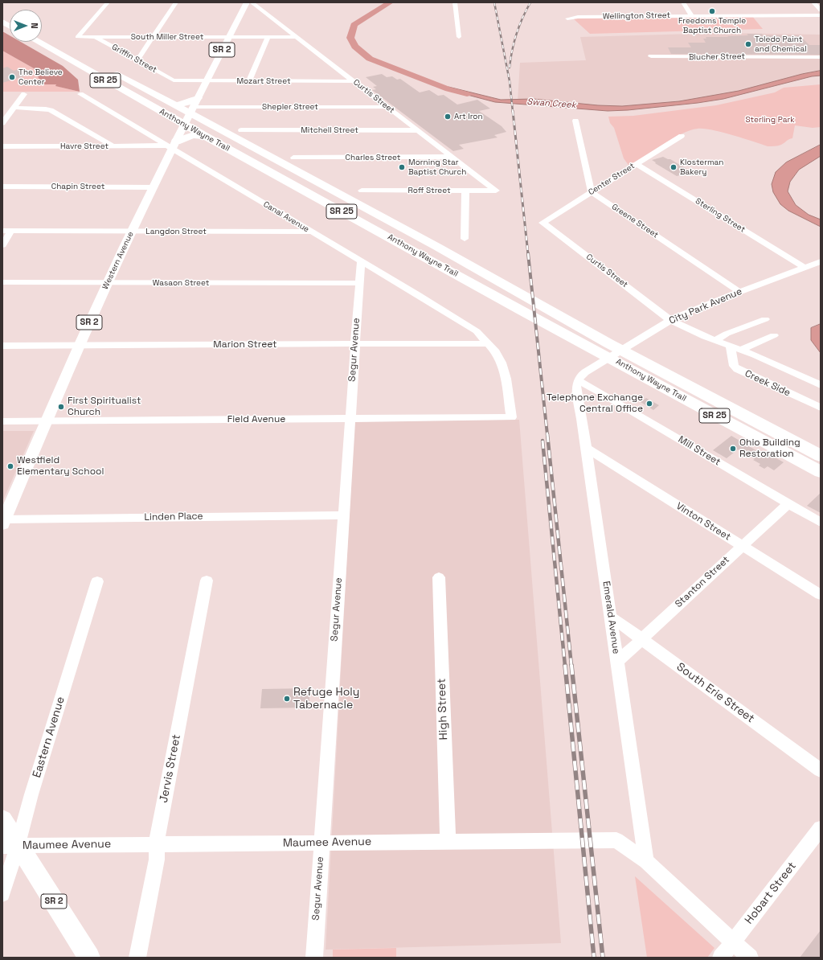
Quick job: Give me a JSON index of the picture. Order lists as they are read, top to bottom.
{
  "streets": {
    "highway": ["SR 25", "Anthony Wayne Trail"],
    "main road": ["SR 2", "Western Avenue"],
    "street": [
      "Wellington Street",
      "South Miller Street",
      "Blucher Street",
      "Griffin Street",
      "Mozart Street",
      "Curtis Street",
      "Shepler Street",
      "Mitchell Street",
      "Havre Street",
      "Charles Street",
      "Center Street",
      "Chapin Street",
      "Roff Street",
      "Sterling Street",
      "Canal Avenue",
      "Greene Street",
      "Langdon Street",
      "Wasaon Street",
      "City Park Avenue",
      "Marion Street",
      "Segur Avenue",
      "Creek Side",
      "Field Avenue",
      "Mill Street",
      "Linden Place",
      "Vinton Street",
      "Stanton Street",
      "Emerald Avenue",
      "South Erie Street",
      "High Street",
      "Eastern Avenue",
      "Jervis Street",
      "Maumee Avenue",
      "Hobart Street"
    ]
  },
  "crossings": [
    ["South Miller Street", "Griffin Street"],
    ["South Miller Street", "Curtis Street"],
    ["South Miller Street", "Western Avenue"],
    ["SR 2", "Eastern Avenue"],
    ["SR 2", "Maumee Avenue"],
    ["Griffin Street", "Mozart Street"],
    ["Mozart Street", "Curtis Street"],
    ["Mozart Street", "Western Avenue"],
    ["Curtis Street", "Shepler Street"],
    ["Curtis Street", "Mitchell Street"],
    ["Curtis Street", "Charles Street"],
    ["Curtis Street", "Center Street"],
    ["Curtis Street", "Roff Street"],
    ["Curtis Street", "City Park Avenue"],
    ["Shepler Street", "Anthony Wayne Trail"],
    ["Shepler Street", "Western Avenue"],
    ["Anthony Wayne Trail", "Western Avenue"],
    ["Anthony Wayne Trail", "City Park Avenue"],
    ["Havre Street", "Canal Avenue"],
    ["Havre Street", "Western Avenue"],
    ["Center Street", "Sterling Street"],
    ["Center Street", "Greene Street"],
    ["Chapin Street", "Western Avenue"],
    ["Sterling Street", "City Park Avenue"],
    ["Canal Avenue", "Langdon Street"],
    ["Canal Avenue", "Western Avenue"],
    ["Canal Avenue", "Marion Street"],
    ["Canal Avenue", "Segur Avenue"],
    ["Canal Avenue", "Field Avenue"],
    ["Greene Street", "City Park Avenue"],
    ["Langdon Street", "Western Avenue"],
    ["Western Avenue", "Wasaon Street"],
    ["Western Avenue", "Marion Street"],
    ["Western Avenue", "Field Avenue"],
    ["Western Avenue", "Linden Place"],
    ["Wasaon Street", "Segur Avenue"],
    ["City Park Avenue", "Mill Street"],
    ["City Park Avenue", "Emerald Avenue"],
    ["Marion Street", "Segur Avenue"],
    ["Segur Avenue", "Field Avenue"],
    ["Segur Avenue", "Linden Place"],
    ["Segur Avenue", "Maumee Avenue"],
    ["Mill Street", "Stanton Street"],
    ["Mill Street", "Emerald Avenue"],
    ["Vinton Street", "Stanton Street"],
    ["Vinton Street", "Emerald Avenue"],
    ["Stanton Street", "Emerald Avenue"],
    ["Stanton Street", "South Erie Street"],
    ["Emerald Avenue", "South Erie Street"],
    ["Emerald Avenue", "Maumee Avenue"],
    ["High Street", "Maumee Avenue"],
    ["Eastern Avenue", "Maumee Avenue"],
    ["Jervis Street", "Maumee Avenue"],
    ["Maumee Avenue", "Hobart Street"]
  ],
  "water": ["Swan Creek"],
  "parks": ["Sterling Park"],
  "places": [
    "Freedoms Temple Baptist Church",
    "Toledo Paint and Chemical",
    "The Believe Center",
    "Art Iron",
    "Morning Star Baptist Church",
    "Klosterman Bakery",
    "Telephone Exchange Central Office",
    "First Spiritualist Church",
    "Ohio Building Restoration",
    "Westfield Elementary School",
    "Refuge Holy Tabernacle"
  ],
  "north": "right"
}
